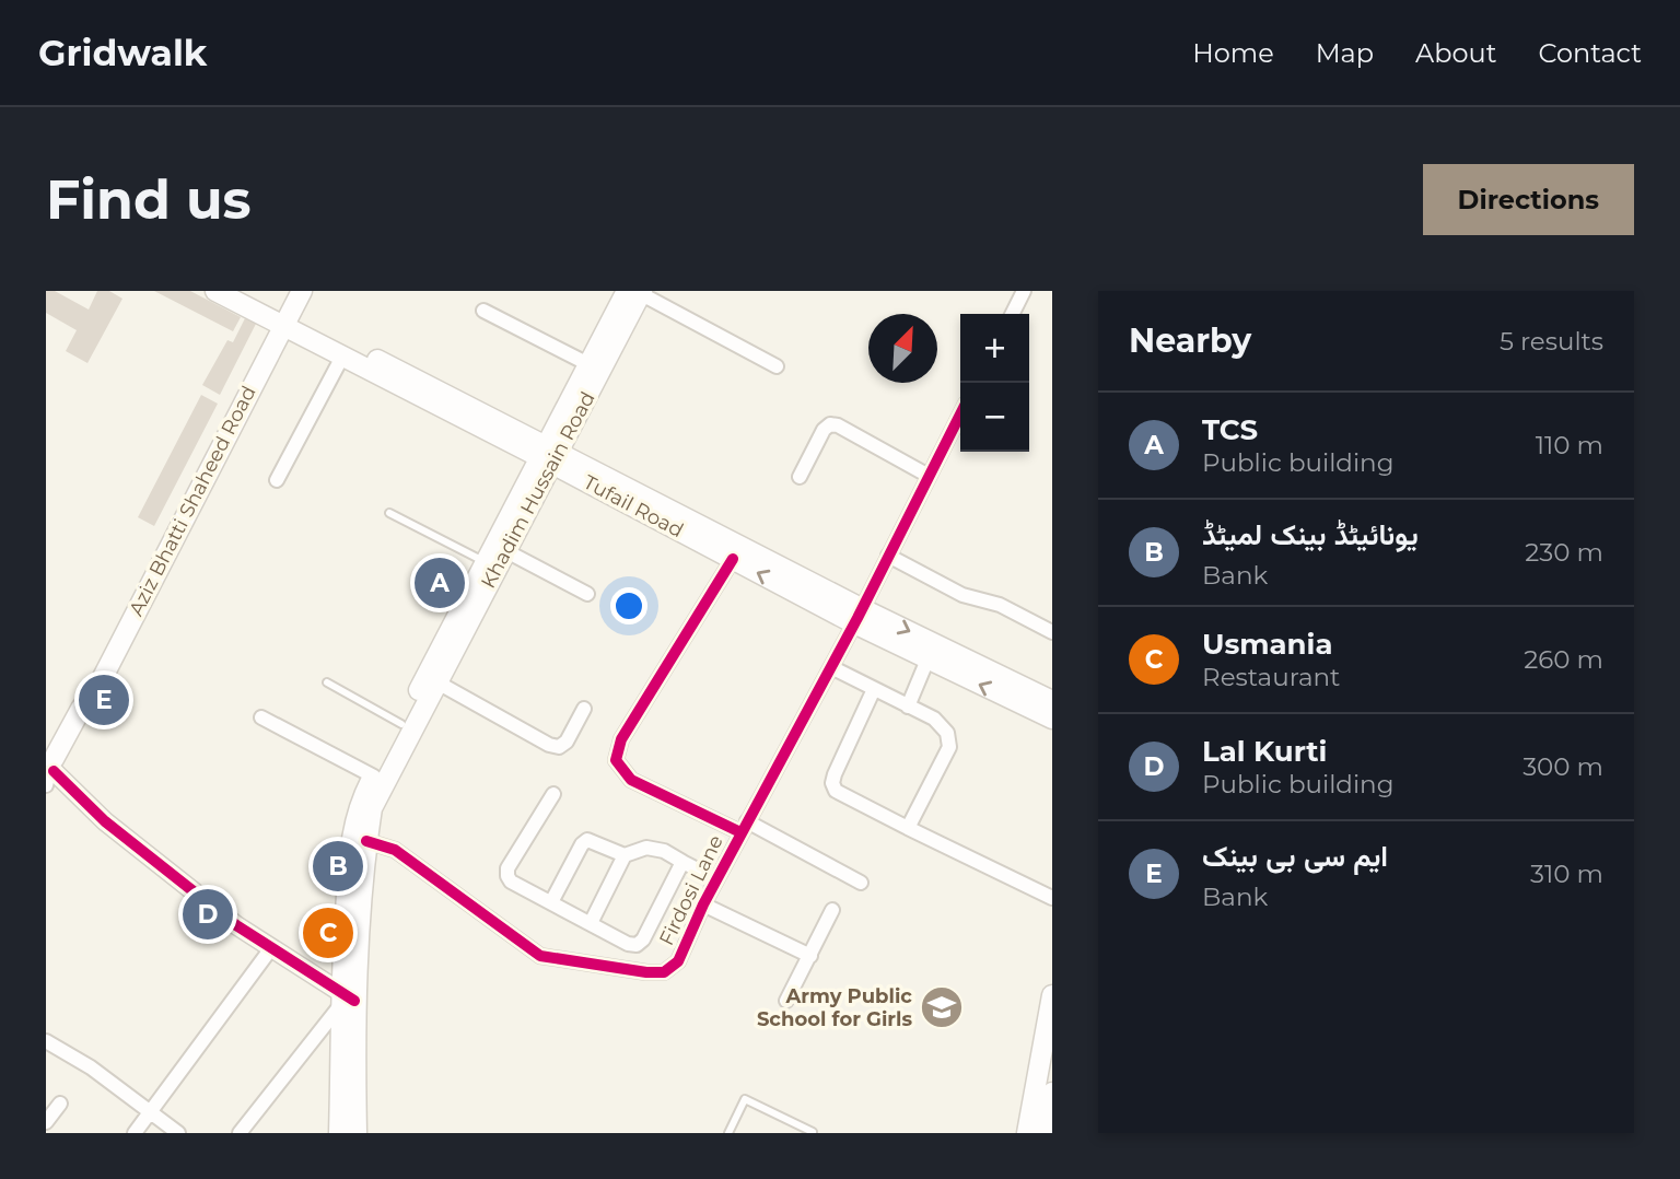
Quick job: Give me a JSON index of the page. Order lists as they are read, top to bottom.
{
  "streets": {
    "main road": ["Khadim Hussain Road", "Aziz Bhatti Shaheed Road", "Tufail Road"],
    "street": ["Firdosi Lane"]
  },
  "crossings": [
    ["Khadim Hussain Road", "Tufail Road"],
    ["Khadim Hussain Road", "Firdosi Lane"],
    ["Aziz Bhatti Shaheed Road", "Tufail Road"],
    ["Tufail Road", "Firdosi Lane"]
  ],
  "places": {
    "school or university": ["Army Public School for Girls"]
  },
  "north": "top right",
  "page": {
    "header": "Gridwalk",
    "nav": [
      "Home",
      "Map",
      "About",
      "Contact"
    ],
    "buttons": "Directions",
    "title": "Find us",
    "heading": ["Nearby", "5 results"],
    "map_buttons": ["+", "−"],
    "list": [
      {
        "mark": "A",
        "name": "TCS",
        "note": "Public building",
        "value": "110 m"
      },
      {
        "mark": "B",
        "name": "یونائیٹڈ بینک لمیٹڈ",
        "note": "Bank",
        "value": "230 m"
      },
      {
        "mark": "C",
        "name": "Usmania",
        "note": "Restaurant",
        "value": "260 m"
      },
      {
        "mark": "D",
        "name": "Lal Kurti",
        "note": "Public building",
        "value": "300 m"
      },
      {
        "mark": "E",
        "name": "ایم سی بی بینک",
        "note": "Bank",
        "value": "310 m"
      }
    ],
    "pins": [
      "A",
      "E",
      "B",
      "D",
      "C"
    ]
  }
}
